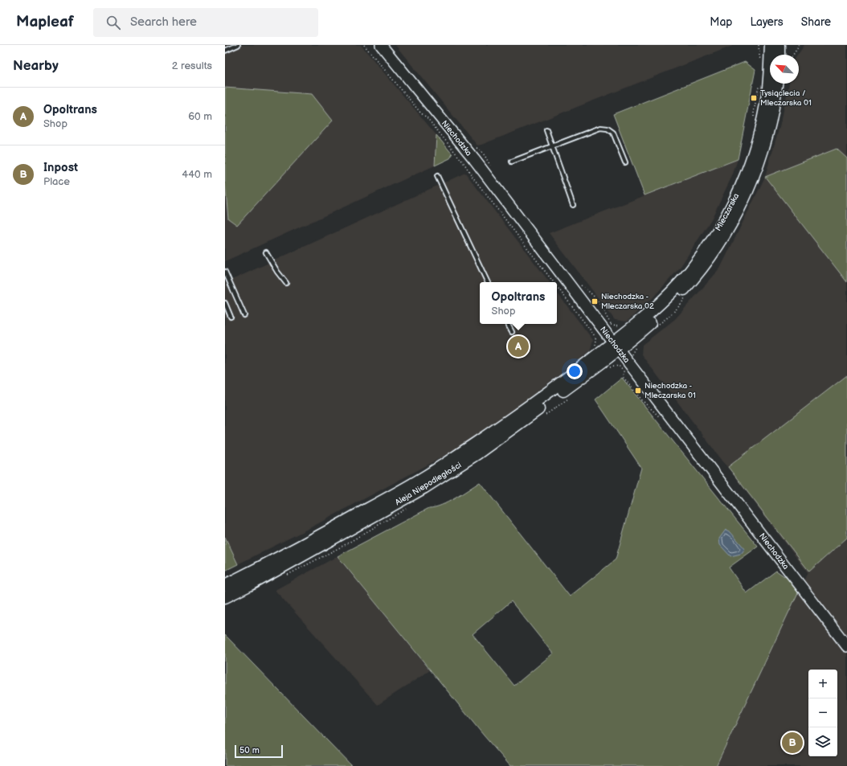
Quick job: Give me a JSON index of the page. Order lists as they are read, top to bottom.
{
  "streets": {
    "main road": ["Mleczarska", "Aleja Niepodległości"],
    "street": ["Niechodzka"]
  },
  "crossings": [
    ["Niechodzka", "Mleczarska"],
    ["Niechodzka", "Aleja Niepodległości"],
    ["Mleczarska", "Aleja Niepodległości"]
  ],
  "places": {
    "transit": ["Tysiąclecia / Mleczarska 01", "Niechodzka - Mleczarska 02", "Niechodzka - Mleczarska 01"]
  },
  "scale_bar": "50 m",
  "north": "top left",
  "page": {
    "header": "Mapleaf",
    "search": "Search here",
    "nav": ["Map", "Layers", "Share"],
    "heading": ["Nearby", "2 results"],
    "list": [
      {
        "mark": "A",
        "name": "Opoltrans",
        "note": "Shop",
        "value": "60 m"
      },
      {
        "mark": "B",
        "name": "Inpost",
        "note": "Place",
        "value": "440 m"
      }
    ],
    "popup": ["Opoltrans", "Shop"],
    "pins": ["A", "B"],
    "map_buttons": ["+", "−"],
    "scale": "50 m"
  }
}
